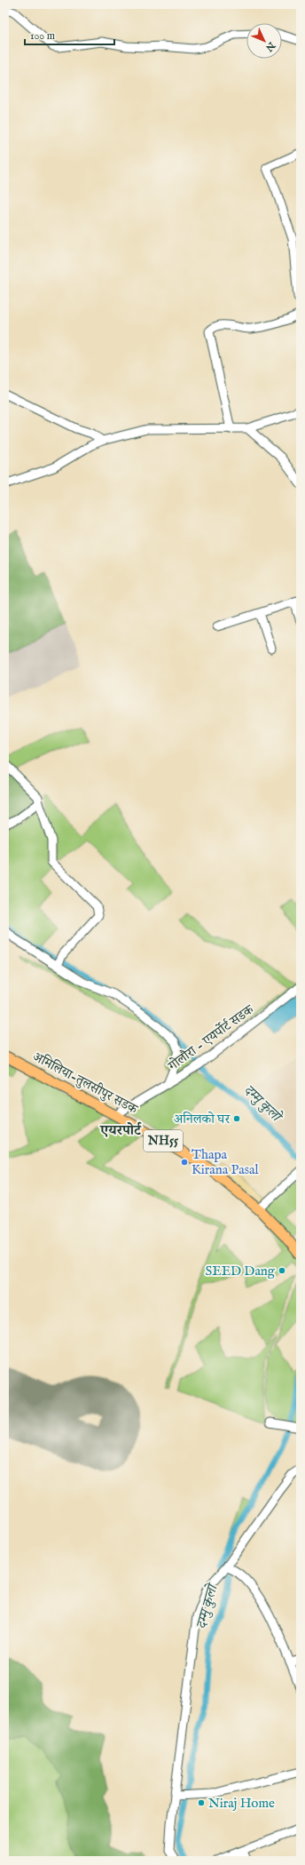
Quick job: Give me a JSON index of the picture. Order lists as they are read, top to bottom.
{
  "streets": {
    "main road": ["अमिलिया-तुलसीपुर सडक", "NH55"],
    "street": ["गोलौरा - एयर्पोर्ट सडक"]
  },
  "crossings": [
    ["गोलौरा - एयर्पोर्ट सडक", "अमिलिया-तुलसीपुर सडक"]
  ],
  "districts": ["एयरपोर्ट"],
  "water": ["दम्मु कुलो"],
  "places": [
    "अनिलको घर",
    "Thapa Kirana Pasal",
    "SEED Dang",
    "Niraj Home"
  ],
  "scale_bar": "100 m",
  "north": "bottom right"
}
